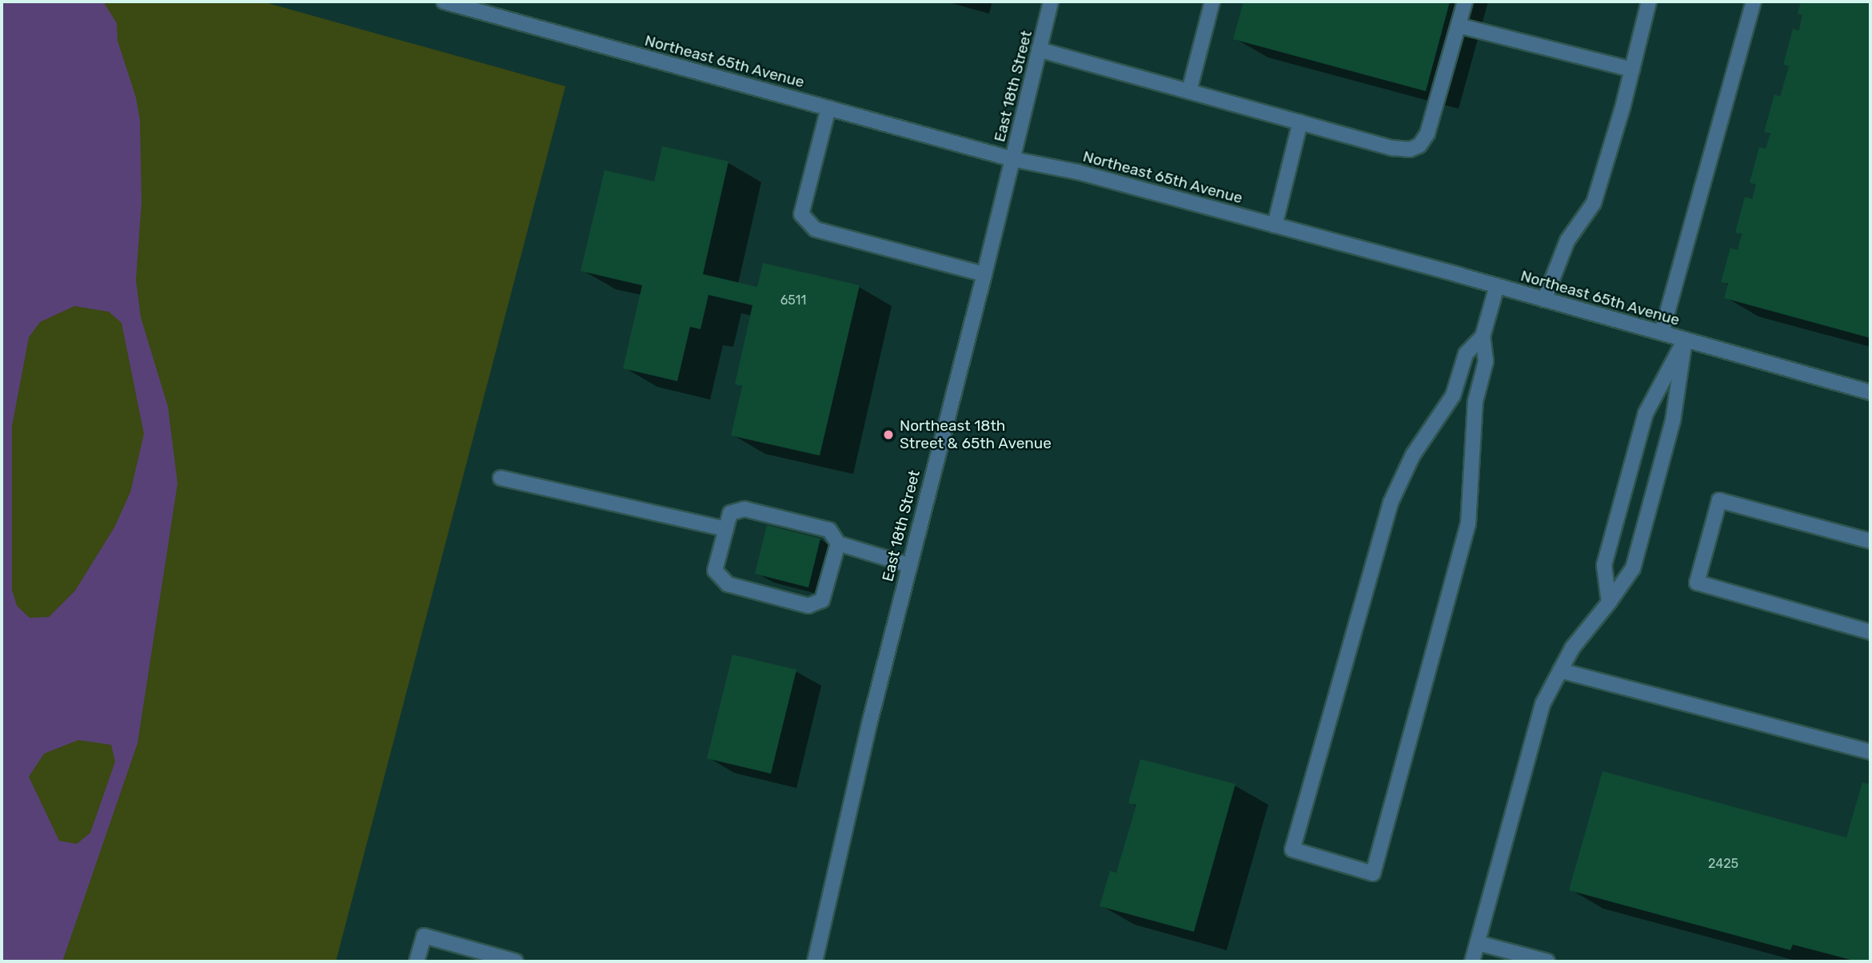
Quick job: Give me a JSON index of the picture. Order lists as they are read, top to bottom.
{
  "streets": {
    "street": ["Northeast 65th Avenue", "East 18th Street"]
  },
  "crossings": [
    ["Northeast 65th Avenue", "East 18th Street"]
  ],
  "places": ["Northeast 18th Street & 65th Avenue"],
  "house_numbers": ["6511", "2425"]
}
